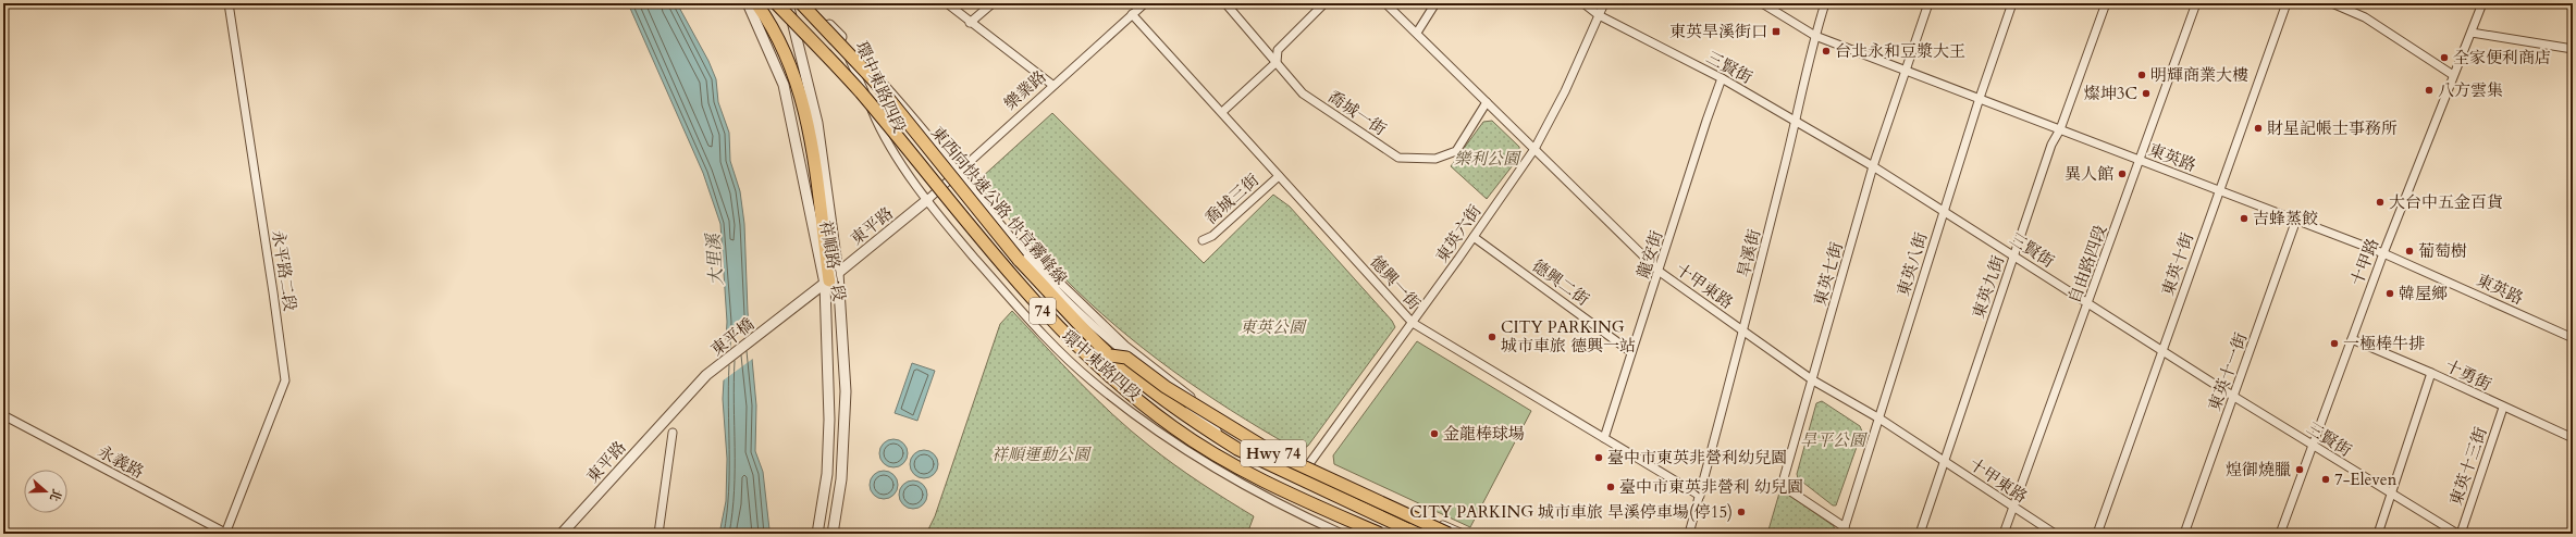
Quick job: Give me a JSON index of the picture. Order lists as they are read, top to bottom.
{
  "streets": {
    "highway": ["東西向快速公路 快官霧峰線", "74", "Hwy 74"],
    "street": [
      "三賢街",
      "環中東路四段",
      "樂業路",
      "喬城一街",
      "東英路",
      "喬城三街",
      "東平路",
      "東英六街",
      "旱溪街",
      "龍安街",
      "祥順路一段",
      "十甲路",
      "東英八街",
      "自由路四段",
      "東英十街",
      "永平路二段",
      "東英七街",
      "德興一街",
      "德興二街",
      "十甲東路",
      "東英九街",
      "東平橋",
      "東英十一街",
      "十勇街",
      "永義路",
      "東英十三街"
    ]
  },
  "crossings": [
    ["三賢街", "東英六街"],
    ["三賢街", "旱溪街"],
    ["三賢街", "龍安街"],
    ["三賢街", "十甲路"],
    ["三賢街", "東英八街"],
    ["三賢街", "自由路四段"],
    ["三賢街", "東英十街"],
    ["三賢街", "東英七街"],
    ["三賢街", "東英九街"],
    ["三賢街", "東英十一街"],
    ["環中東路四段", "樂業路"],
    ["環中東路四段", "東平路"],
    ["環中東路四段", "東英六街"],
    ["樂業路", "東平路"],
    ["樂業路", "德興一街"],
    ["喬城一街", "十甲東路"],
    ["東英路", "旱溪街"],
    ["東英路", "十甲路"],
    ["東英路", "東英八街"],
    ["東英路", "自由路四段"],
    ["東英路", "東英十街"],
    ["東英路", "東英七街"],
    ["東英路", "東英九街"],
    ["東英路", "東英十一街"],
    ["喬城三街", "德興一街"],
    ["東西向快速公路 快官霧峰線", "Hwy 74"],
    ["東平路", "祥順路一段"],
    ["東平路", "東平橋"],
    ["東英六街", "德興一街"],
    ["東英六街", "德興二街"],
    ["東英六街", "十甲東路"],
    ["旱溪街", "德興一街"],
    ["旱溪街", "十甲東路"],
    ["龍安街", "德興一街"],
    ["龍安街", "德興二街"],
    ["龍安街", "十甲東路"],
    ["十甲路", "十勇街"],
    ["東英八街", "東英七街"],
    ["東英八街", "十甲東路"],
    ["自由路四段", "十甲東路"],
    ["永平路二段", "永義路"],
    ["東英七街", "十甲東路"],
    ["十甲東路", "東英九街"],
    ["十勇街", "東英十三街"]
  ],
  "water": ["大里溪"],
  "parks": [
    "樂利公園",
    "東英公園",
    "旱平公園",
    "祥順運動公園"
  ],
  "places": {
    "transit": ["東英旱溪街口"],
    "other": [
      "台北永和豆漿大王",
      "全家便利商店",
      "明輝商業大樓",
      "八方雲集",
      "燦坤3C",
      "財星記帳士事務所",
      "異人館",
      "大台中五金百貨",
      "吉蜂蒸餃",
      "葡萄樹",
      "韓屋鄉",
      "CITY PARKING 城市車旅 德興一站",
      "一極棒牛排",
      "金龍棒球場",
      "臺中市東英非營利幼兒園",
      "煌御燒臘",
      "7-Eleven",
      "臺中市東英非營利 幼兒園",
      "CITY PARKING 城市車旅 旱溪停車場(停15)"
    ]
  },
  "north": "right"
}
